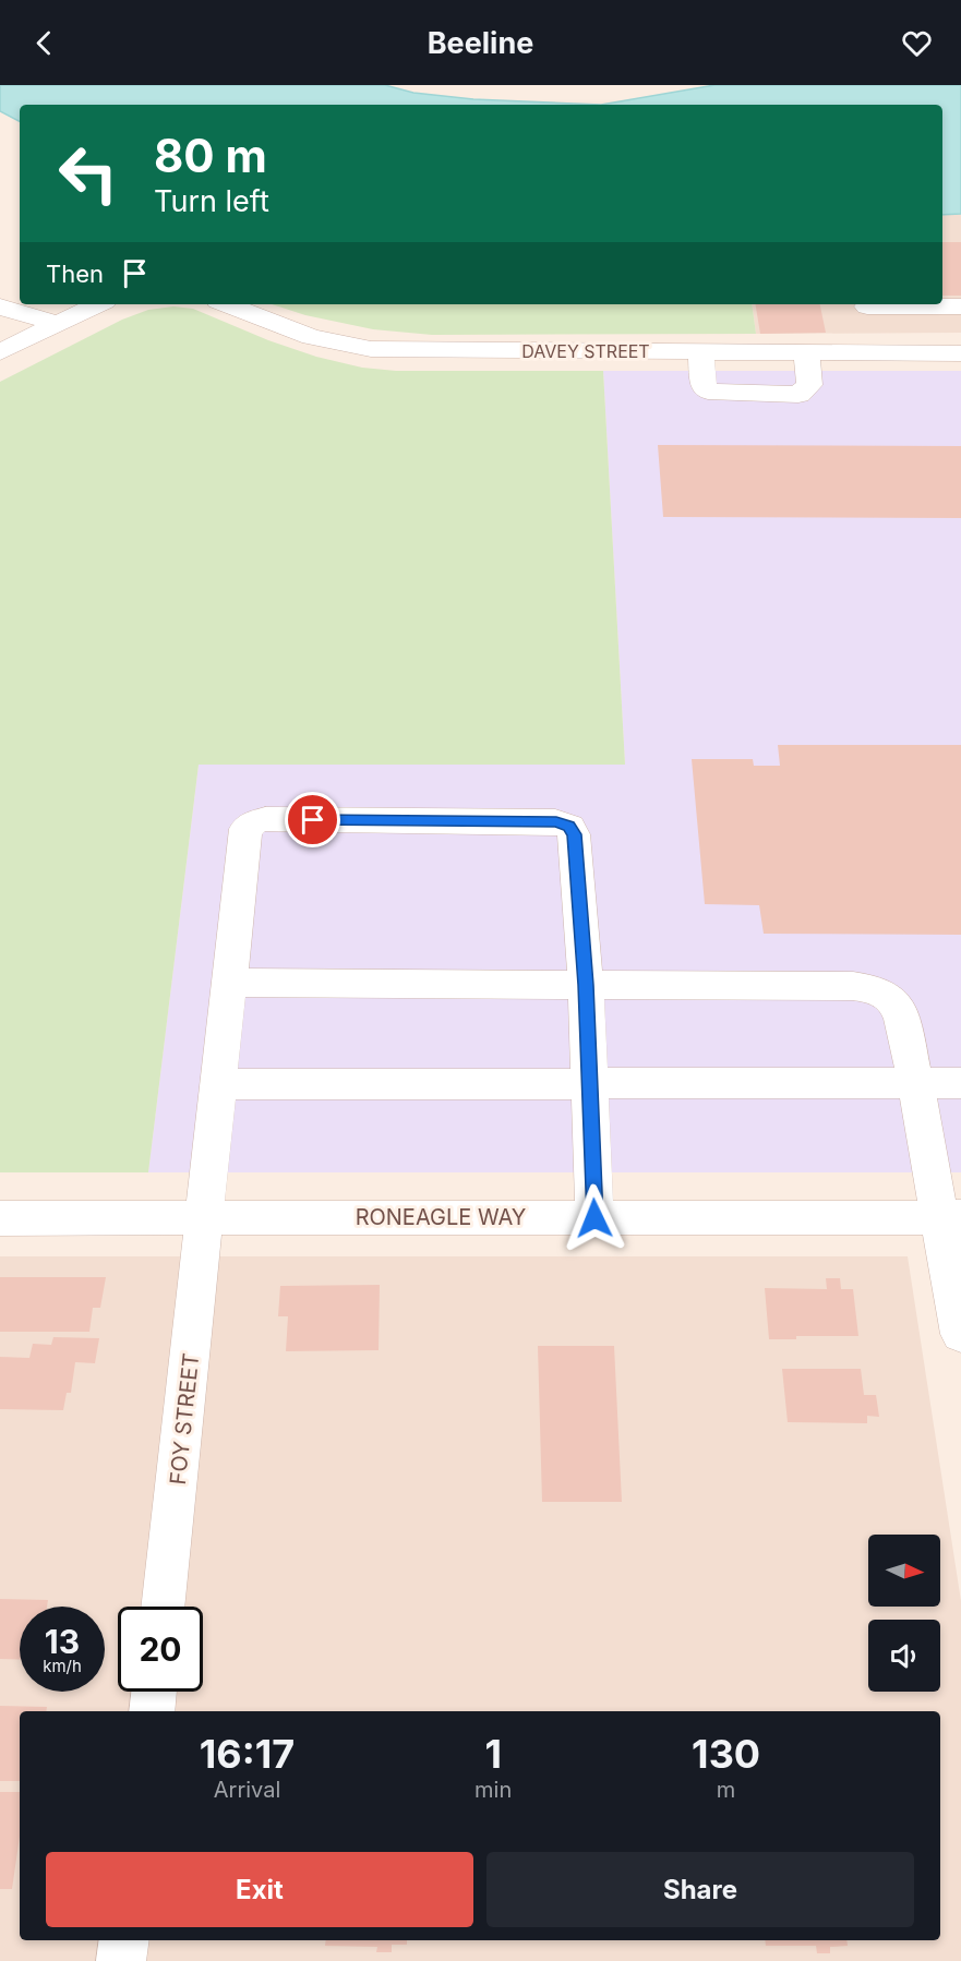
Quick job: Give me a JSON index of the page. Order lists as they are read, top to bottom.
{
  "streets": {
    "street": ["DAVEY STREET", "RONEAGLE WAY", "FOY STREET"]
  },
  "crossings": [
    ["RONEAGLE WAY", "FOY STREET"]
  ],
  "north": "right",
  "page": {
    "header": "Beeline",
    "turn": ["80 m", "Turn left"],
    "then": "Then",
    "speed": "13 km/h",
    "limit": "20",
    "eta": [
      "16:17",
      "Arrival",
      "1",
      "min",
      "130",
      "m"
    ],
    "buttons": ["Exit", "Share"]
  }
}
